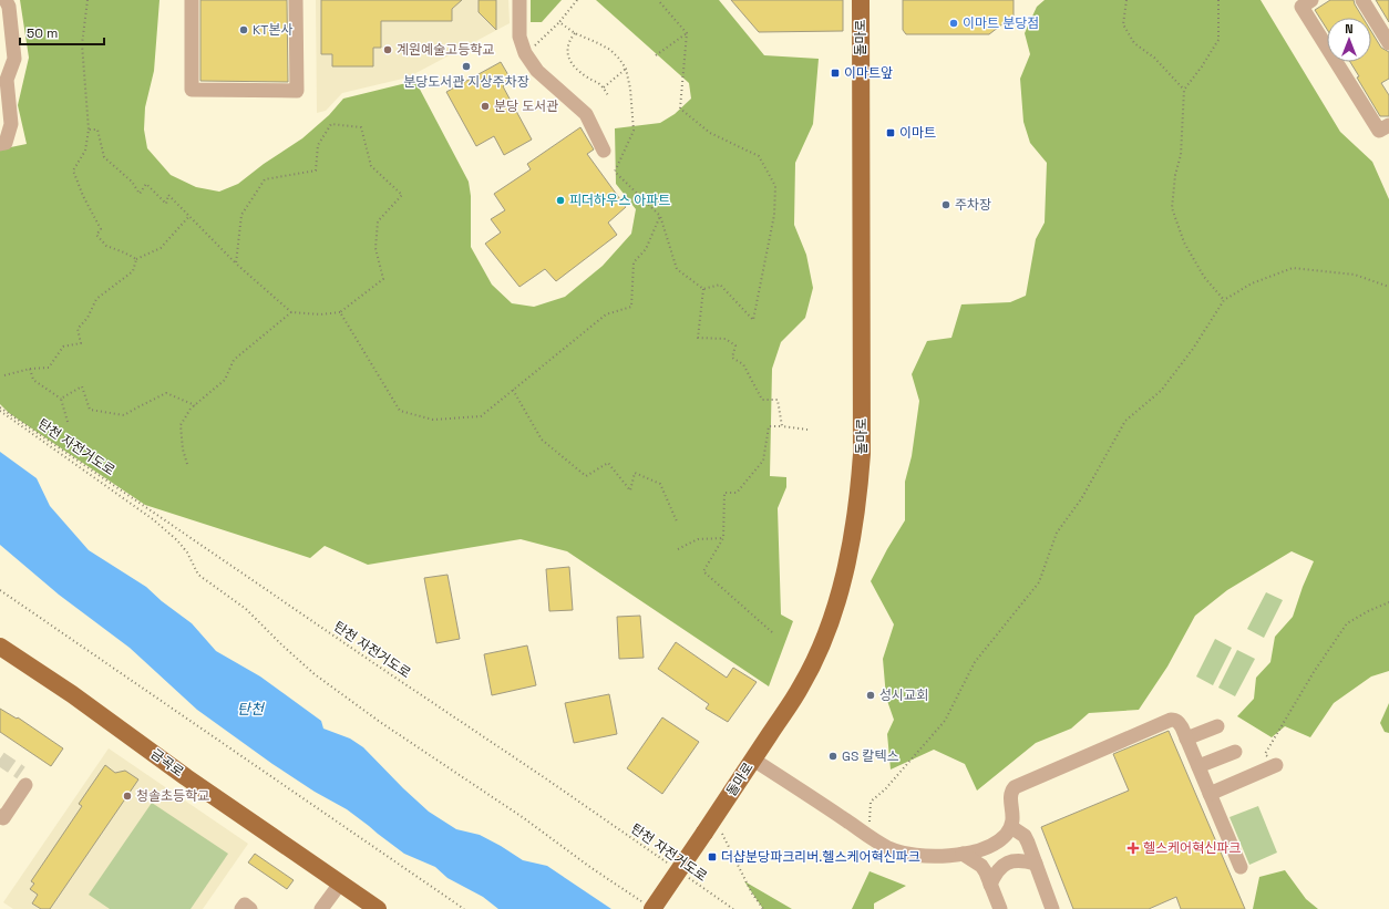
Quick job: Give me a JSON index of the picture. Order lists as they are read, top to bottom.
{
  "streets": {
    "main road": ["돌마로", "금곡로"],
    "path": ["탄천 자전거도로"]
  },
  "water": ["탄천"],
  "places": {
    "other": [
      "이마트 분당점",
      "KT본사",
      "계원예술고등학교",
      "분당도서관 지상주차장",
      "분당 도서관",
      "피더하우스 아파트",
      "주차장",
      "성시교회",
      "GS 칼텍스",
      "청솔초등학교"
    ],
    "transit": ["이마트앞", "이마트", "더샵분당파크리버.헬스케어혁신파크"],
    "health": ["헬스케어혁신파크"]
  },
  "scale_bar": "50 m",
  "north": "top"
}
